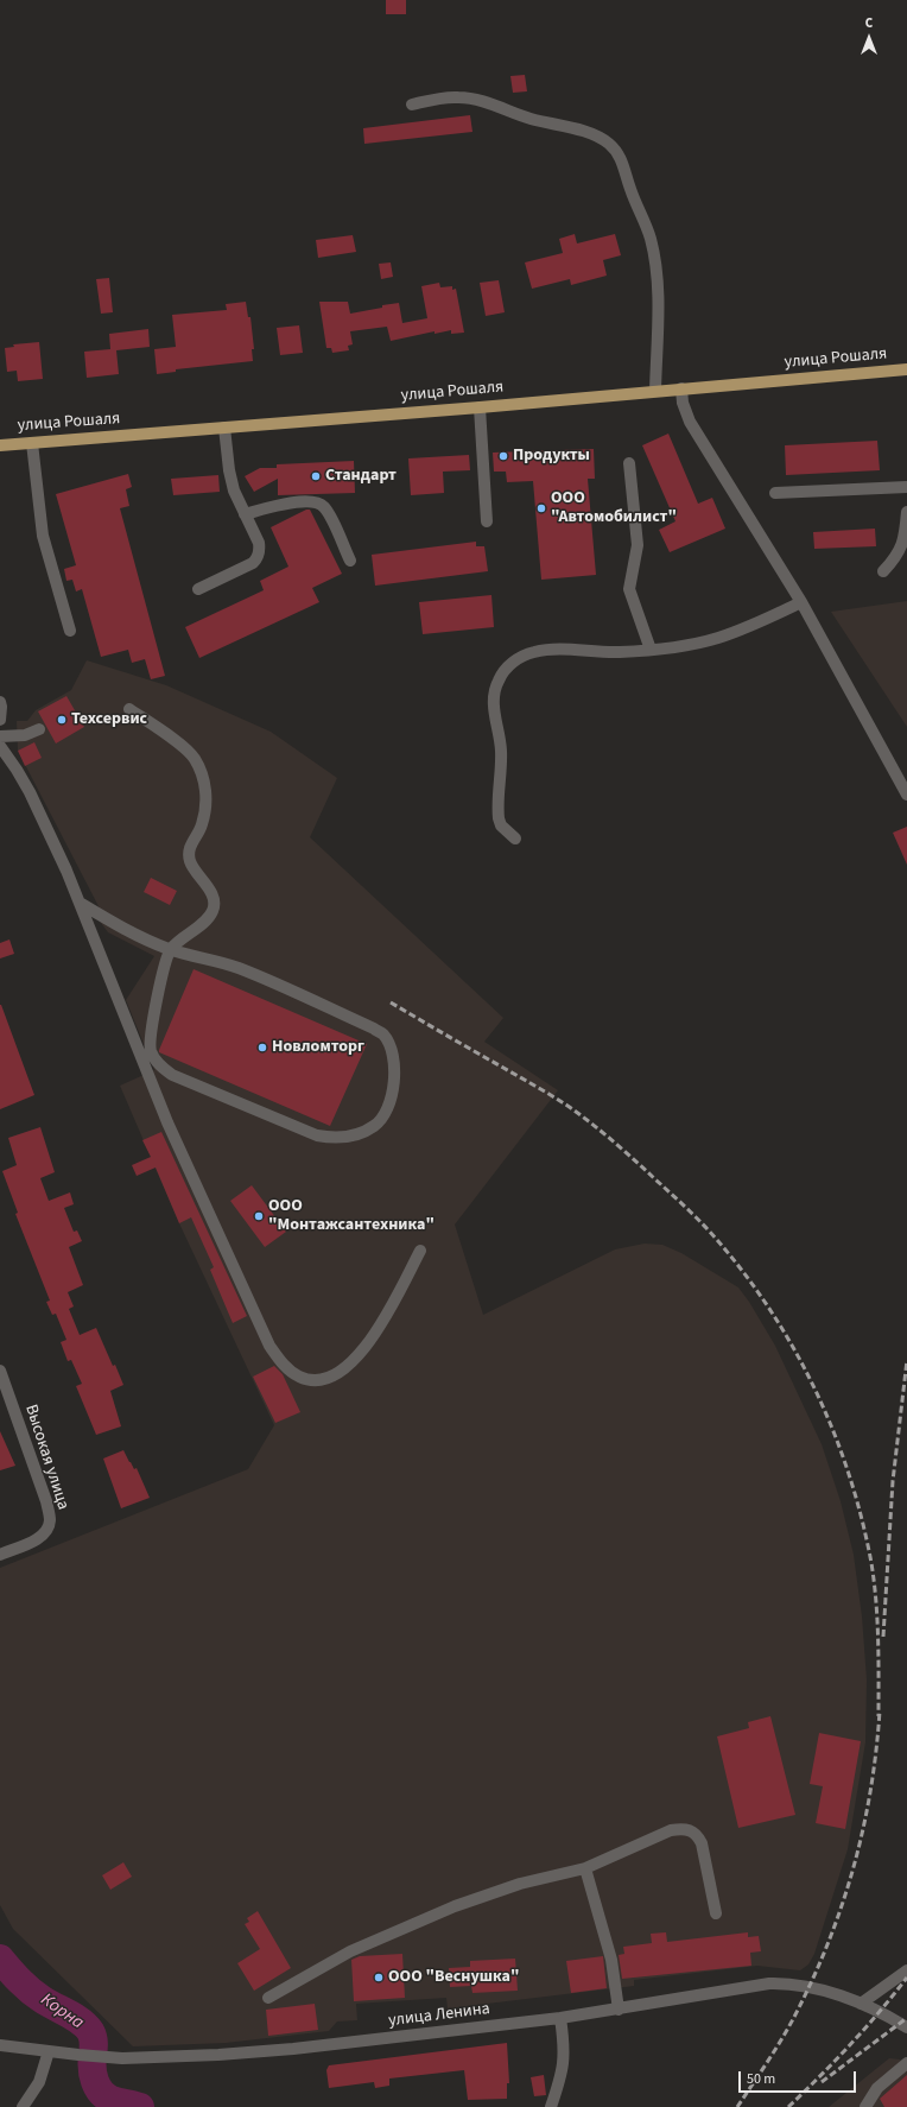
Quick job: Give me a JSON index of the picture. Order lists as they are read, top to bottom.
{
  "streets": {
    "main road": ["улица Рошаля"],
    "street": ["Высокая улица", "улица Ленина"]
  },
  "water": ["Корна"],
  "places": [
    "Продукты",
    "Стандарт",
    "ООО \"Автомобилист\"",
    "Техсервис",
    "Новломторг",
    "ООО \"Монтажсантехника\"",
    "ООО \"Веснушка\""
  ],
  "scale_bar": "50 m",
  "north": "top"
}
